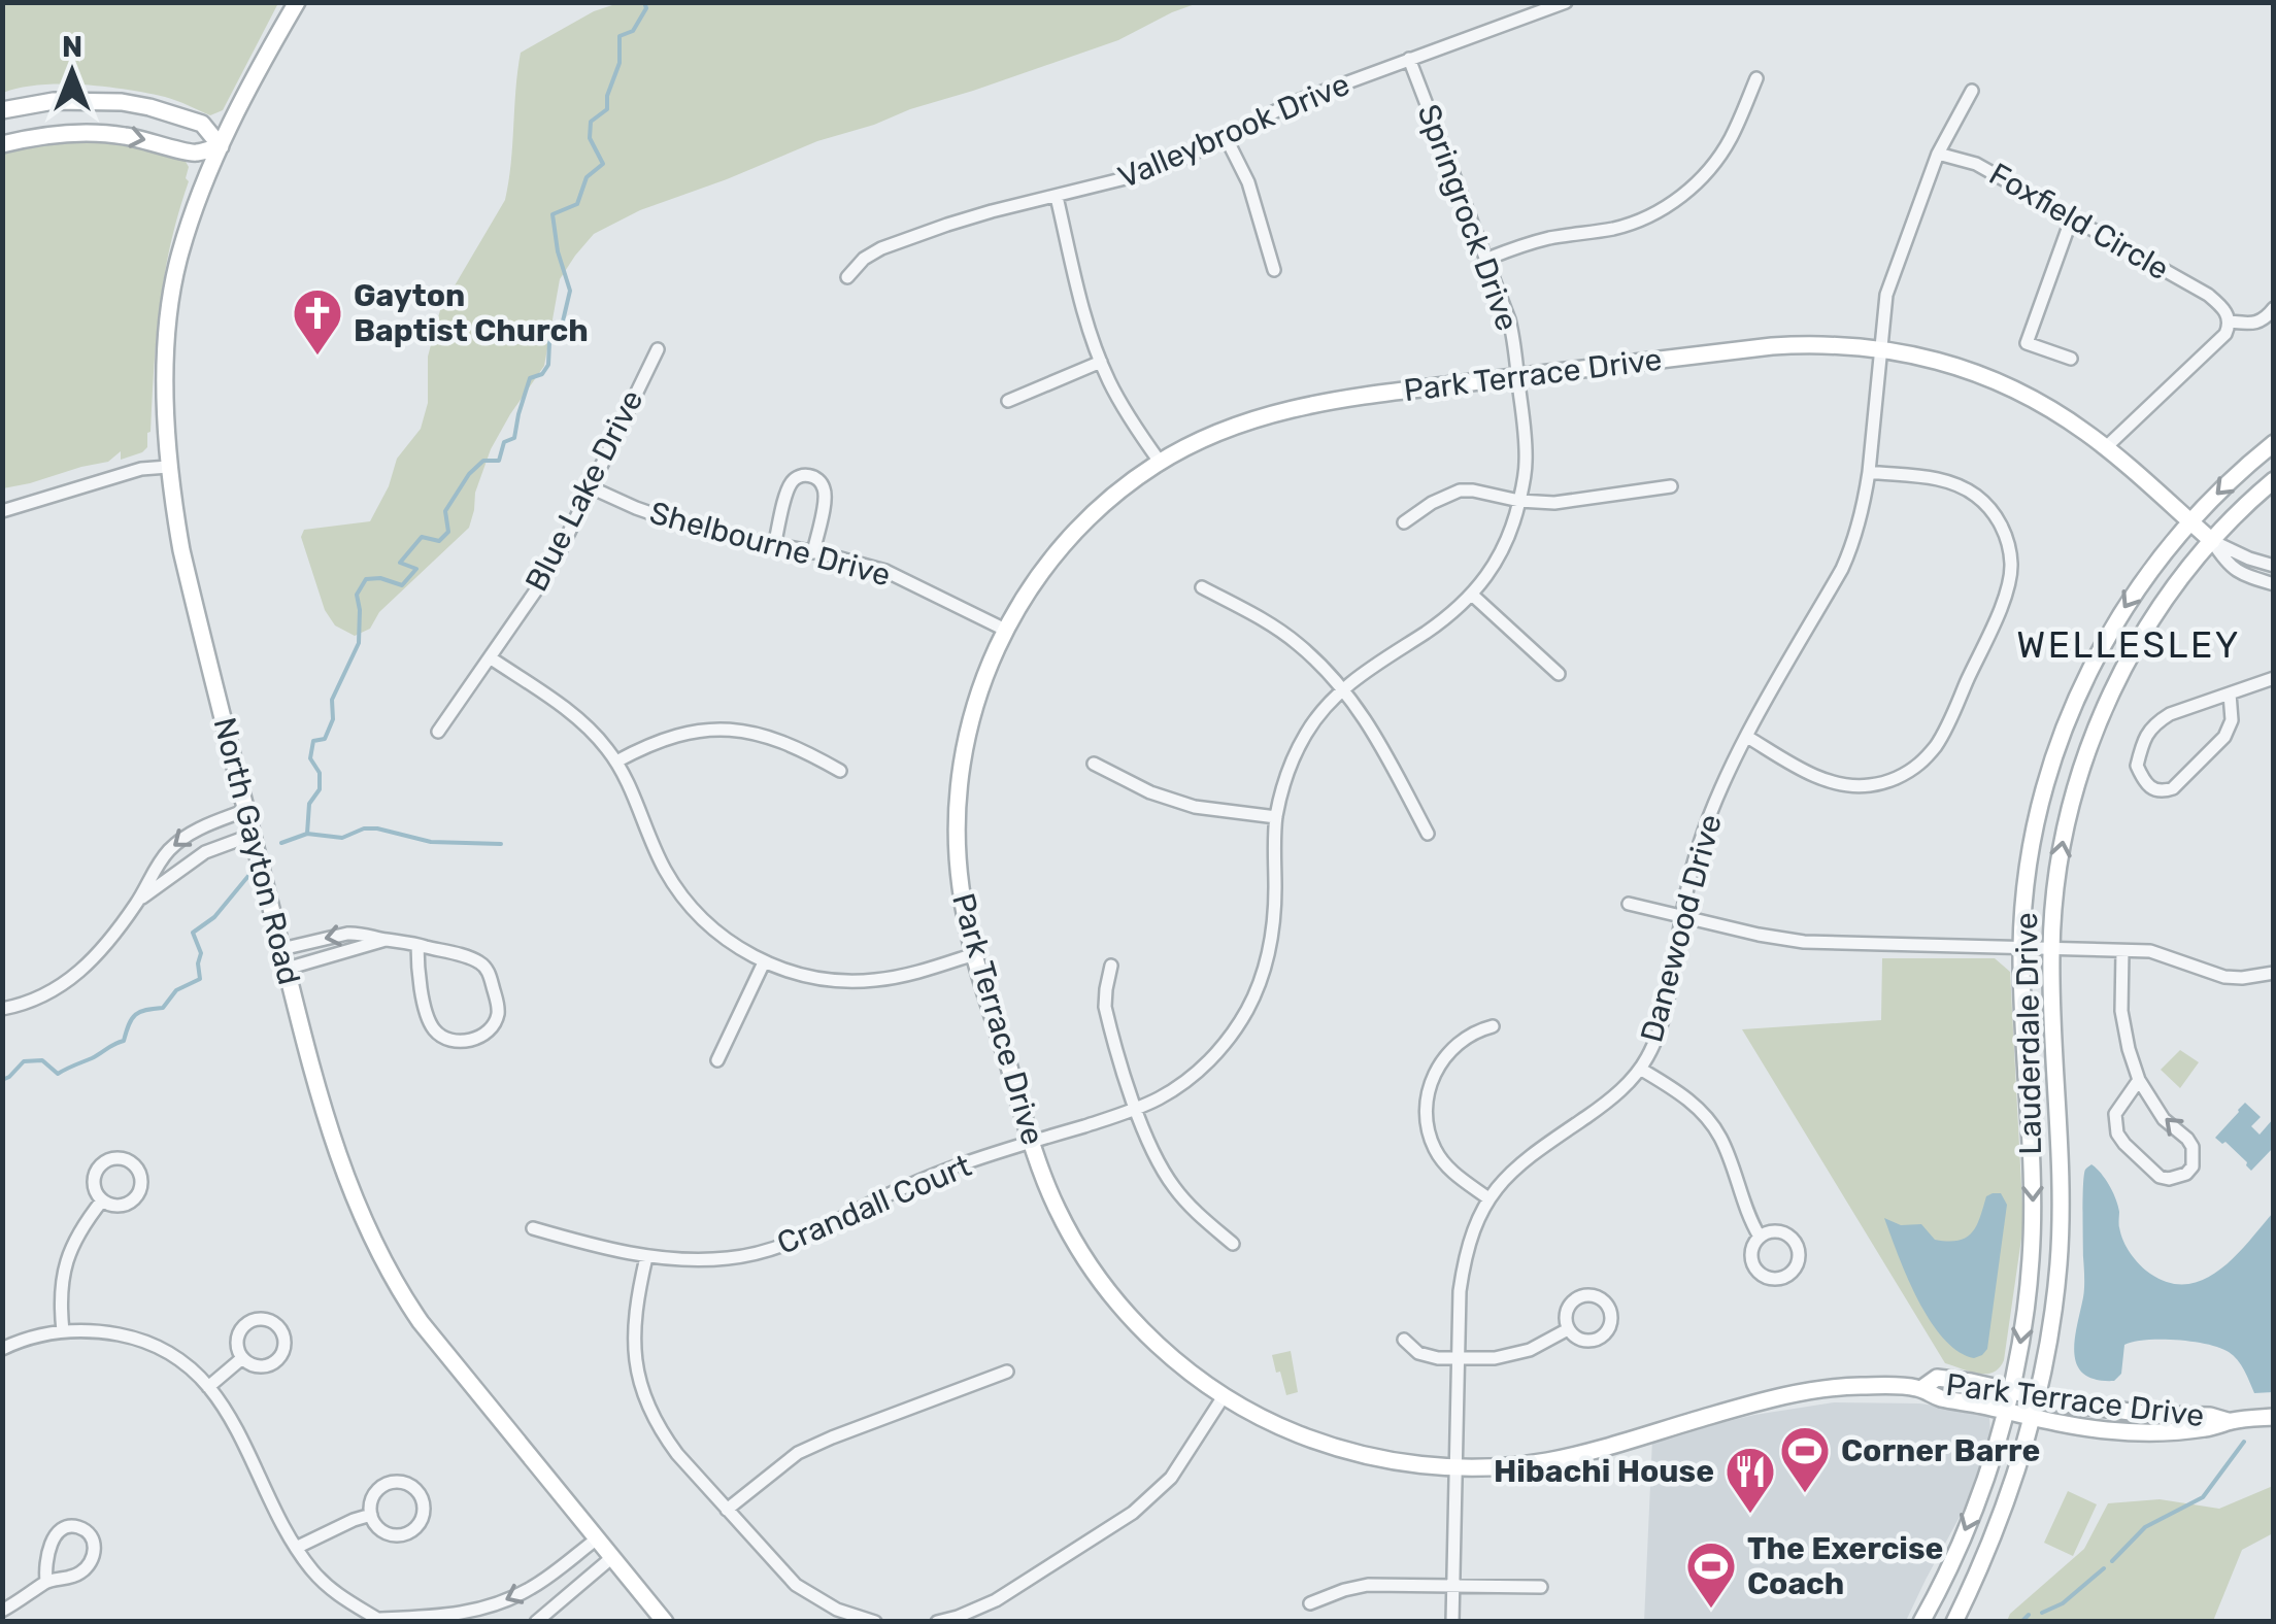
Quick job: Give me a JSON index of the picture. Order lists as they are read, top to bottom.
{
  "streets": {
    "street": [
      "Valleybrook Drive",
      "Springrock Drive",
      "Foxfield Circle",
      "Park Terrace Drive",
      "Blue Lake Drive",
      "Shelbourne Drive",
      "North Gayton Road",
      "Danewood Drive",
      "Lauderdale Drive",
      "Crandall Court"
    ]
  },
  "crossings": [
    ["Valleybrook Drive", "Springrock Drive"],
    ["Springrock Drive", "Park Terrace Drive"],
    ["Springrock Drive", "Crandall Court"],
    ["Park Terrace Drive", "Shelbourne Drive"],
    ["Park Terrace Drive", "Danewood Drive"],
    ["Park Terrace Drive", "Lauderdale Drive"],
    ["Park Terrace Drive", "Crandall Court"],
    ["Blue Lake Drive", "Shelbourne Drive"]
  ],
  "districts": ["WELLESLEY"],
  "places": {
    "church": ["Gayton Baptist Church"],
    "sports": ["Corner Barre", "The Exercise Coach"],
    "restaurant": ["Hibachi House"]
  },
  "north": "top"
}
